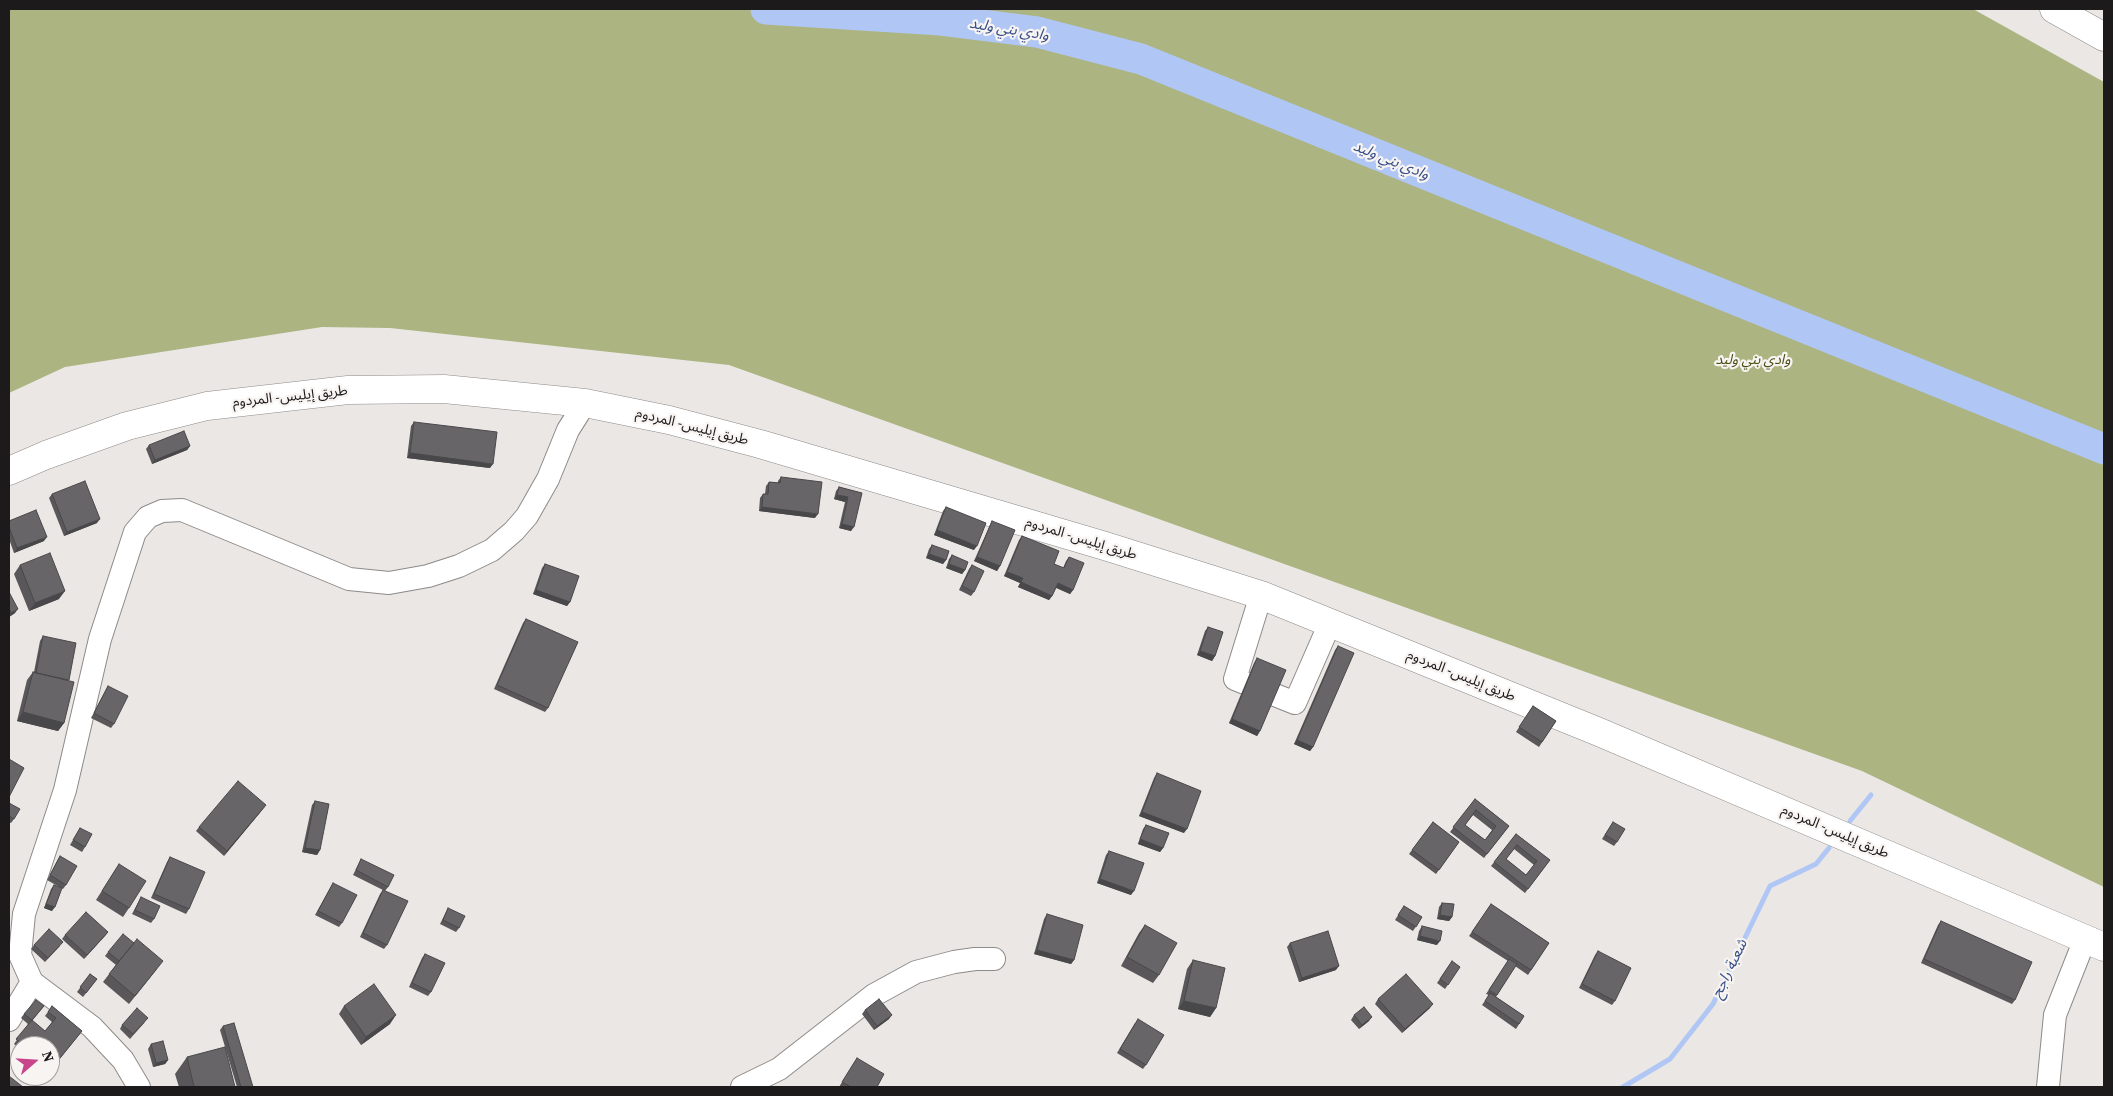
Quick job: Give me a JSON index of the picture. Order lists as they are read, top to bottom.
{
  "streets": {
    "main road": ["طريق إيليس- المردوم"]
  },
  "water": ["وادي بني وليد", "شعبة راجح"],
  "parks": ["وادي بني وليد"],
  "north": "right"
}
